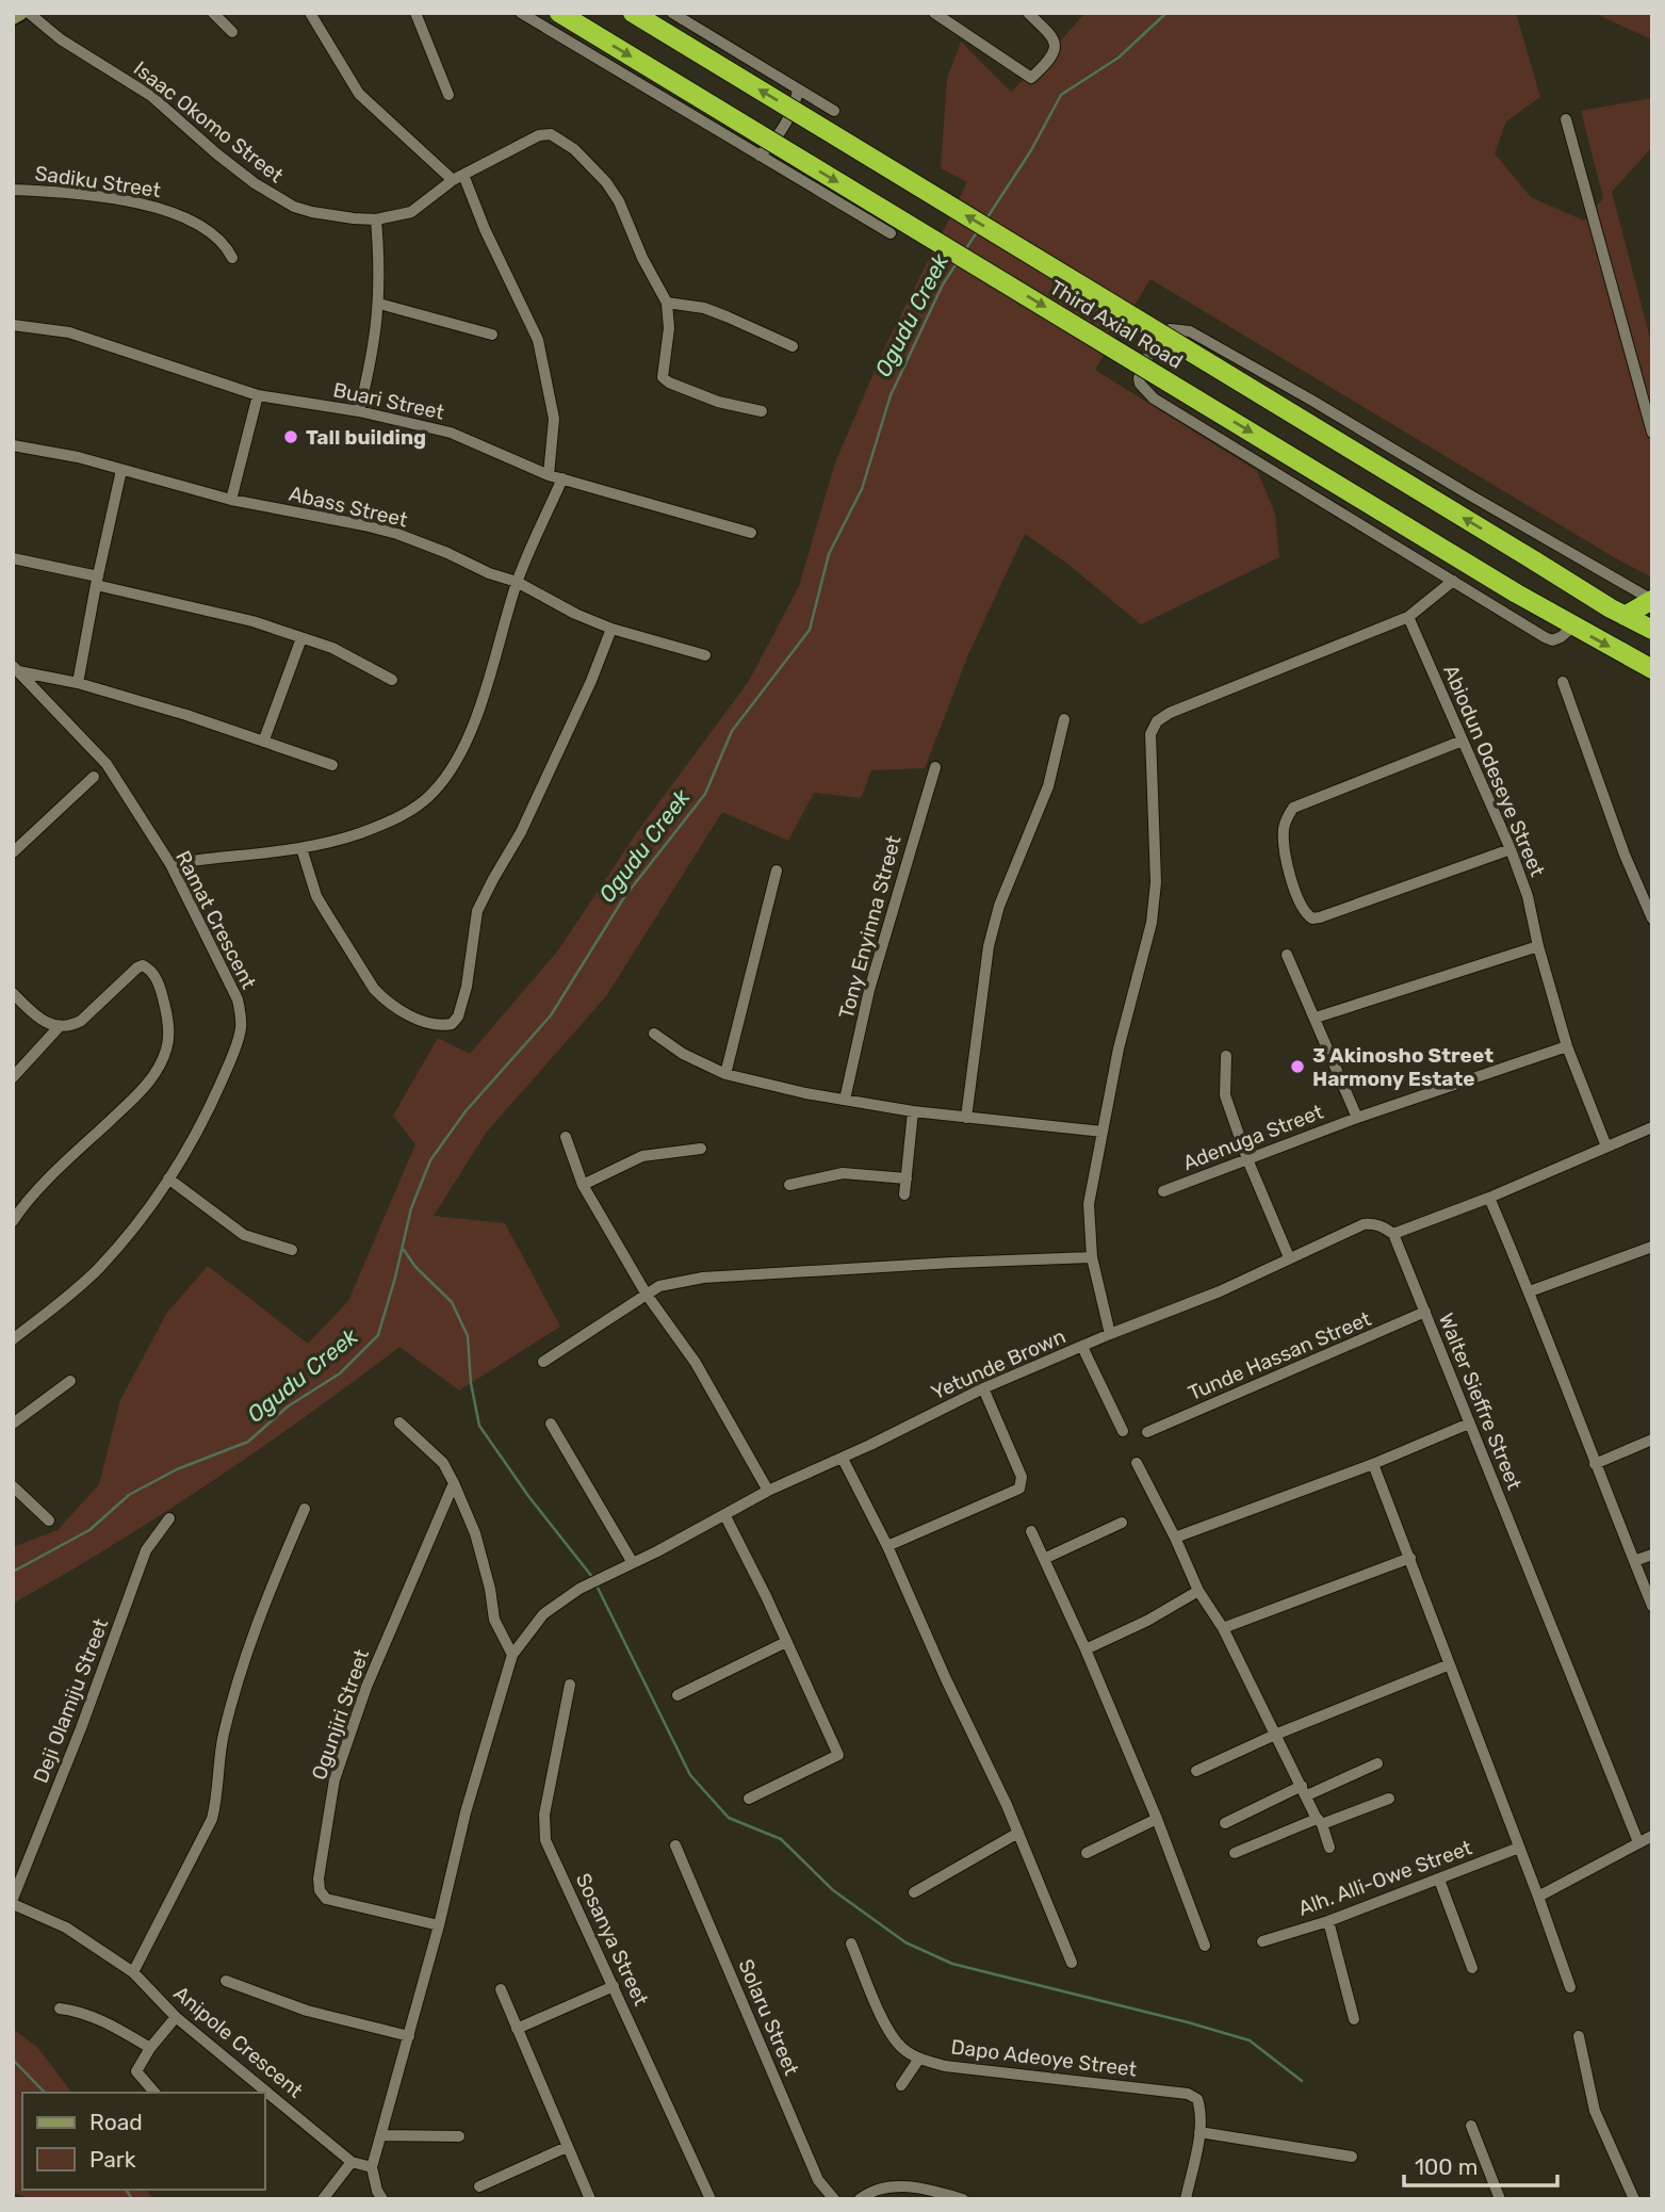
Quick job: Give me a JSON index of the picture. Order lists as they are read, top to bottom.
{
  "streets": {
    "highway": ["Third Axial Road"],
    "street": [
      "Isaac Okomo Street",
      "Sadiku Street",
      "Buari Street",
      "Abass Street",
      "Abiodun Odeseye Street",
      "Ramat Crescent",
      "Tony Enyinna Street",
      "Adenuga Street",
      "Tunde Hassan Street",
      "Yetunde Brown",
      "Walter Sieffre Street",
      "Deji Olamiju Street",
      "Ogunjiri Street",
      "Alh. Alli-Owe Street",
      "Sosanya Street",
      "Solaru Street",
      "Anipole Crescent",
      "Dapo Adeoye Street"
    ]
  },
  "crossings": [
    ["Abiodun Odeseye Street", "Adenuga Street"],
    ["Tunde Hassan Street", "Walter Sieffre Street"],
    ["Yetunde Brown", "Walter Sieffre Street"],
    ["Deji Olamiju Street", "Anipole Crescent"]
  ],
  "water": ["Ogudu Creek"],
  "places": ["Tall building", "3 Akinosho Street Harmony Estate"],
  "legend": ["Road", "Park"],
  "scale_bar": "100 m"
}
